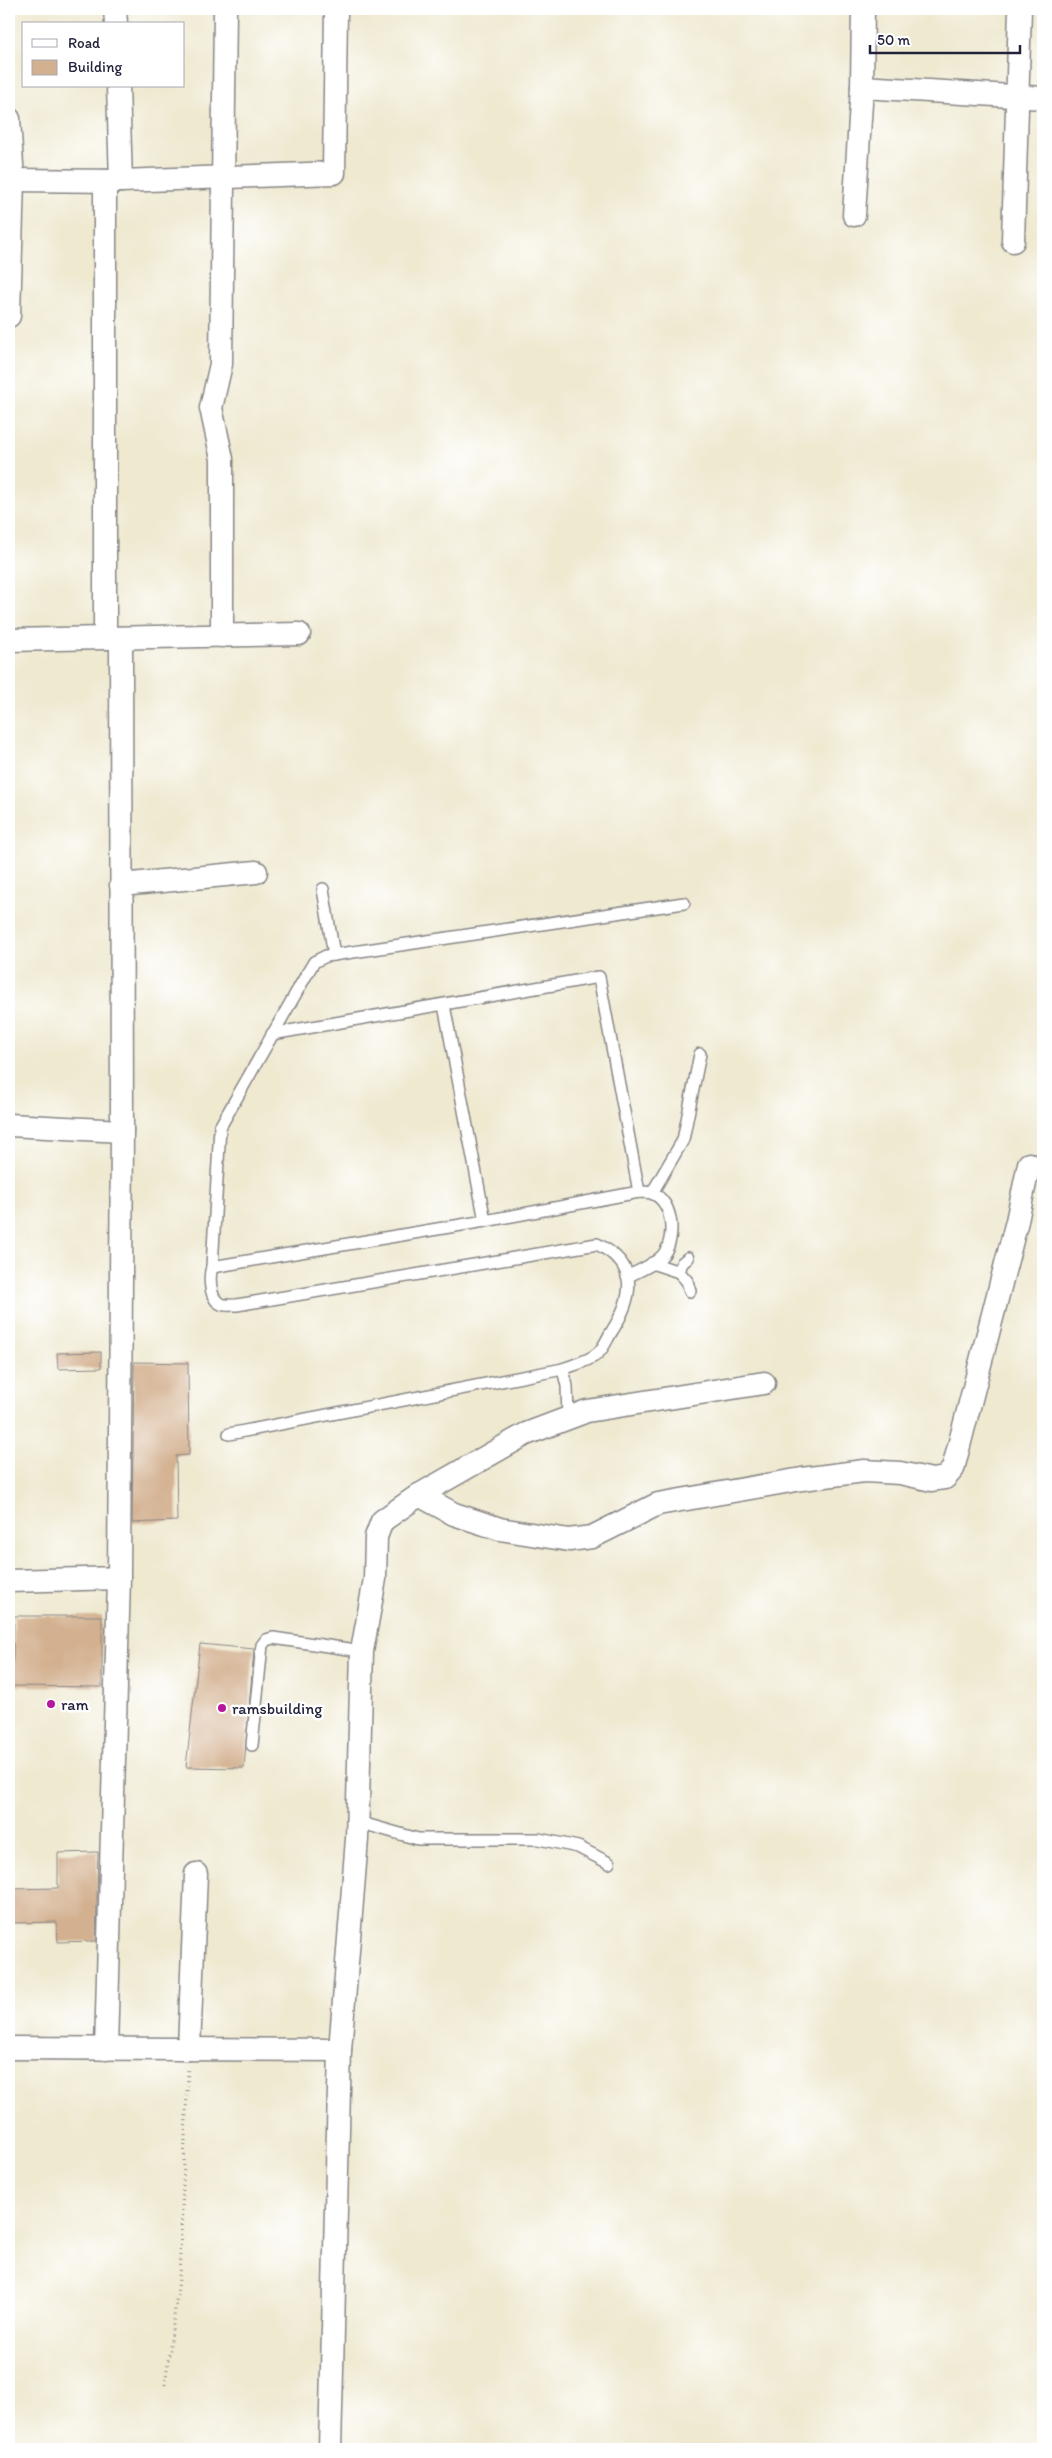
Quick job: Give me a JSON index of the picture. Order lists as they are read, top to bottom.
{
  "places": ["ram", "ramsbuilding"],
  "legend": ["Road", "Building"],
  "scale_bar": "50 m"
}
